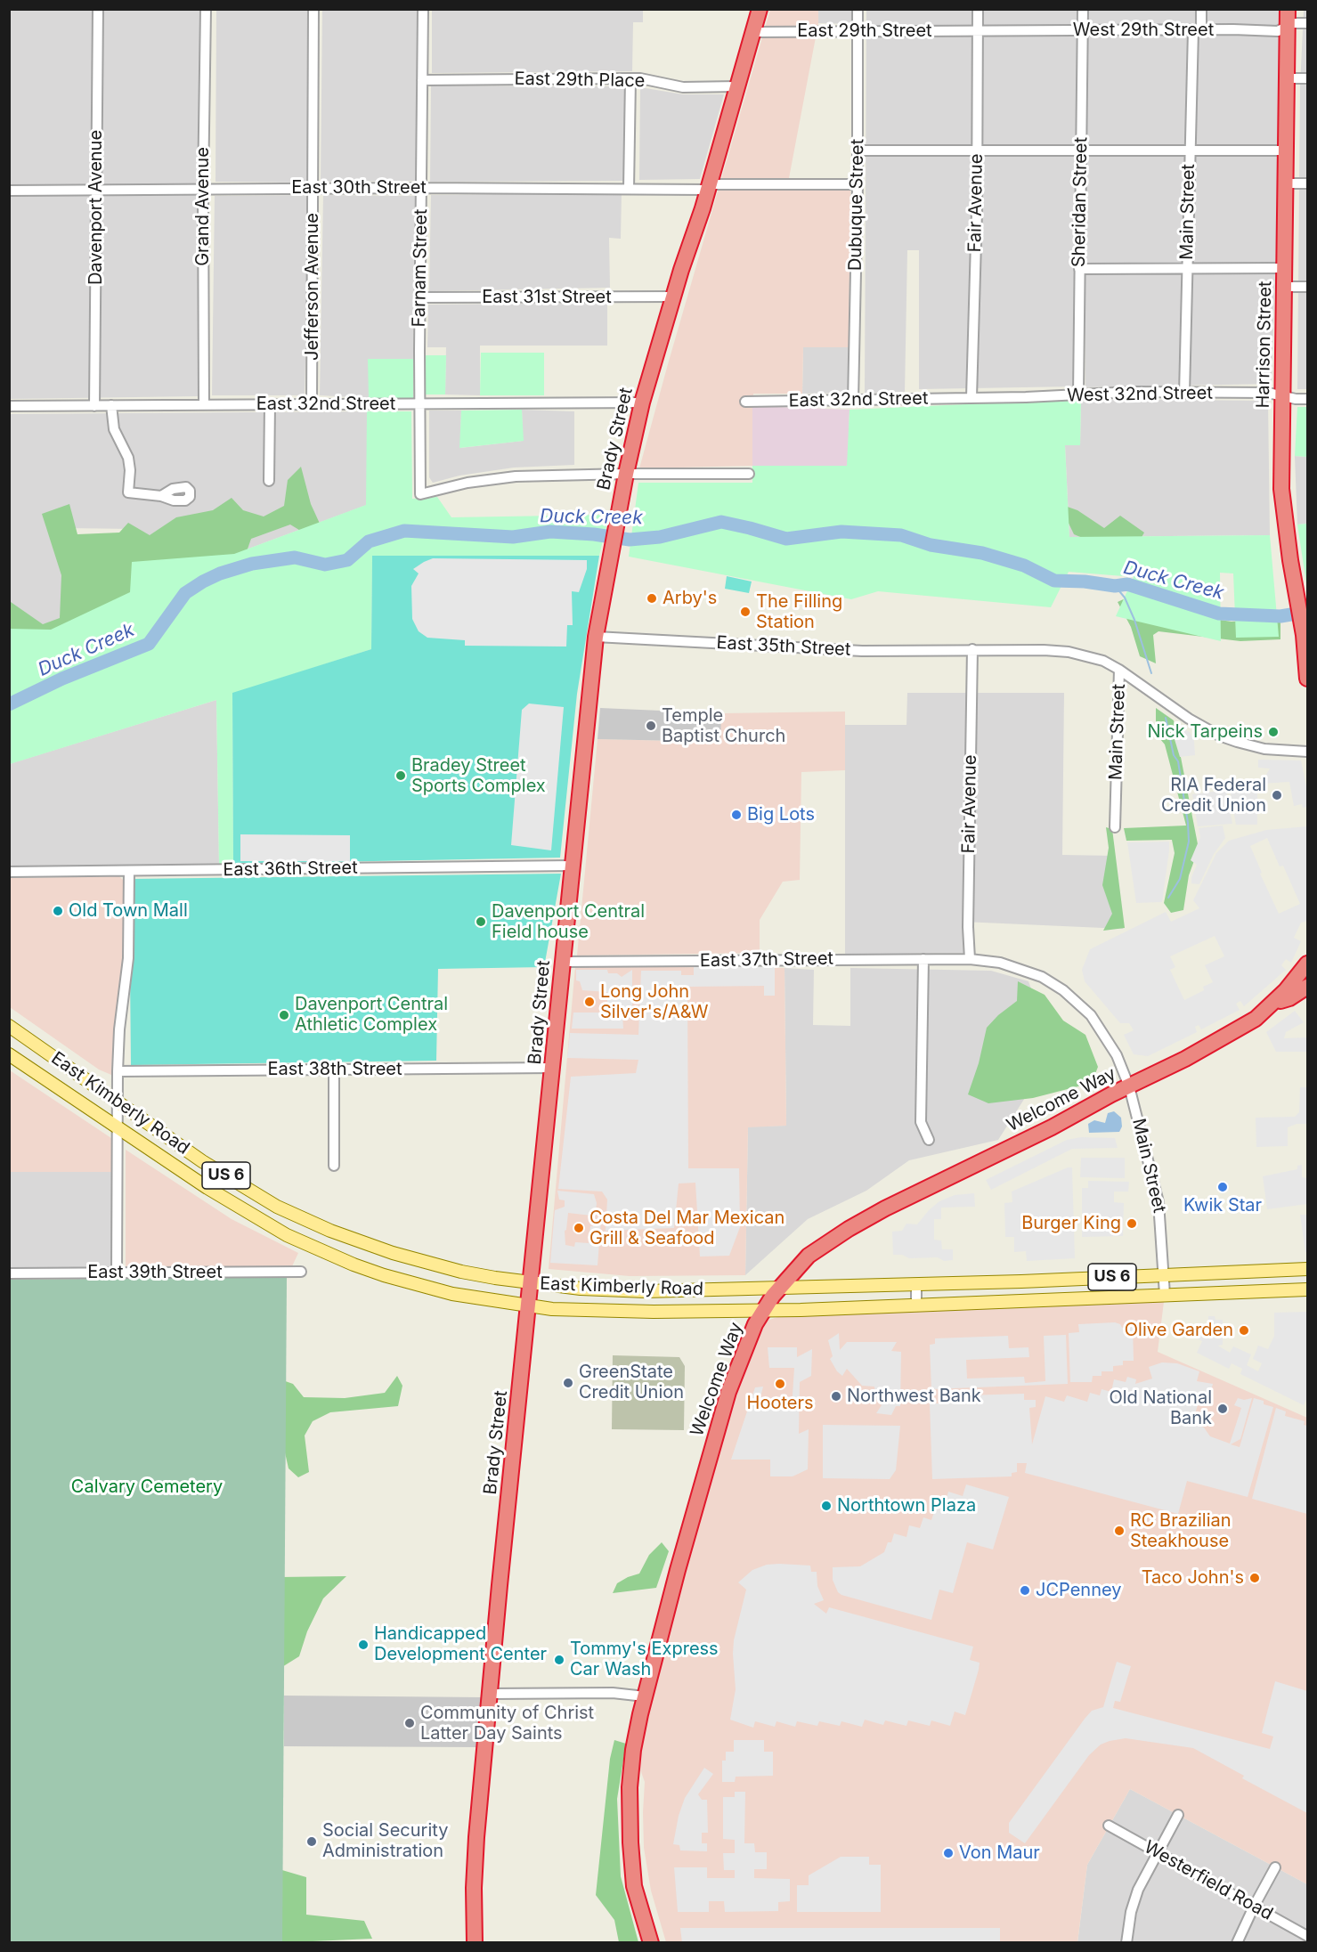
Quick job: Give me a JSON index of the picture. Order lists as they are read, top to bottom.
{
  "streets": {
    "highway": ["Harrison Street", "Brady Street", "Welcome Way"],
    "main road": ["East Kimberly Road", "US 6"],
    "street": [
      "West 29th Street",
      "East 29th Street",
      "East 29th Place",
      "East 30th Street",
      "Sheridan Street",
      "Fair Avenue",
      "Dubuque Street",
      "Grand Avenue",
      "Davenport Avenue",
      "Main Street",
      "Farnam Street",
      "Jefferson Avenue",
      "East 31st Street",
      "West 32nd Street",
      "East 32nd Street",
      "East 35th Street",
      "East 36th Street",
      "East 37th Street",
      "East 38th Street",
      "East 39th Street",
      "Westerfield Road"
    ]
  },
  "crossings": [
    ["West 29th Street", "East 29th Street"],
    ["West 29th Street", "Sheridan Street"],
    ["West 29th Street", "Fair Avenue"],
    ["West 29th Street", "Main Street"],
    ["West 29th Street", "Harrison Street"],
    ["East 29th Street", "Fair Avenue"],
    ["East 29th Street", "Dubuque Street"],
    ["East 29th Street", "Brady Street"],
    ["East 29th Place", "Farnam Street"],
    ["East 29th Place", "Brady Street"],
    ["East 30th Street", "Dubuque Street"],
    ["East 30th Street", "Grand Avenue"],
    ["East 30th Street", "Davenport Avenue"],
    ["East 30th Street", "Farnam Street"],
    ["East 30th Street", "Jefferson Avenue"],
    ["East 30th Street", "Brady Street"],
    ["Sheridan Street", "West 32nd Street"],
    ["Fair Avenue", "West 32nd Street"],
    ["Fair Avenue", "East 32nd Street"],
    ["Fair Avenue", "East 35th Street"],
    ["Fair Avenue", "East 37th Street"],
    ["Dubuque Street", "East 32nd Street"],
    ["Grand Avenue", "East 32nd Street"],
    ["Davenport Avenue", "East 32nd Street"],
    ["Main Street", "West 32nd Street"],
    ["Main Street", "East 35th Street"],
    ["Main Street", "East 37th Street"],
    ["Main Street", "Welcome Way"],
    ["Main Street", "US 6"],
    ["Farnam Street", "East 31st Street"],
    ["Farnam Street", "East 32nd Street"],
    ["Farnam Street", "Brady Street"],
    ["Jefferson Avenue", "East 32nd Street"],
    ["East 31st Street", "Brady Street"],
    ["Harrison Street", "West 32nd Street"],
    ["West 32nd Street", "East 32nd Street"],
    ["East 32nd Street", "Brady Street"],
    ["Brady Street", "East 35th Street"],
    ["Brady Street", "East 36th Street"],
    ["Brady Street", "East 37th Street"],
    ["Brady Street", "East 38th Street"],
    ["Brady Street", "East Kimberly Road"],
    ["Welcome Way", "East Kimberly Road"],
    ["East Kimberly Road", "US 6"]
  ],
  "water": ["Duck Creek"],
  "parks": ["Calvary Cemetery"],
  "places": [
    "Arby's",
    "The Filling Station",
    "Temple Baptist Church",
    "Nick Tarpeins",
    "Bradey Street Sports Complex",
    "RIA Federal Credit Union",
    "Big Lots",
    "Old Town Mall",
    "Davenport Central Field house",
    "Long John Silver's/A&W",
    "Davenport Central Athletic Complex",
    "Kwik Star",
    "Burger King",
    "Costa Del Mar Mexican Grill & Seafood",
    "Olive Garden",
    "GreenState Credit Union",
    "Hooters",
    "Northwest Bank",
    "Old National Bank",
    "Northtown Plaza",
    "RC Brazilian Steakhouse",
    "Taco John's",
    "JCPenney",
    "Handicapped Development Center",
    "Tommy's Express Car Wash",
    "Community of Christ Latter Day Saints",
    "Social Security Administration",
    "Von Maur"
  ]
}
